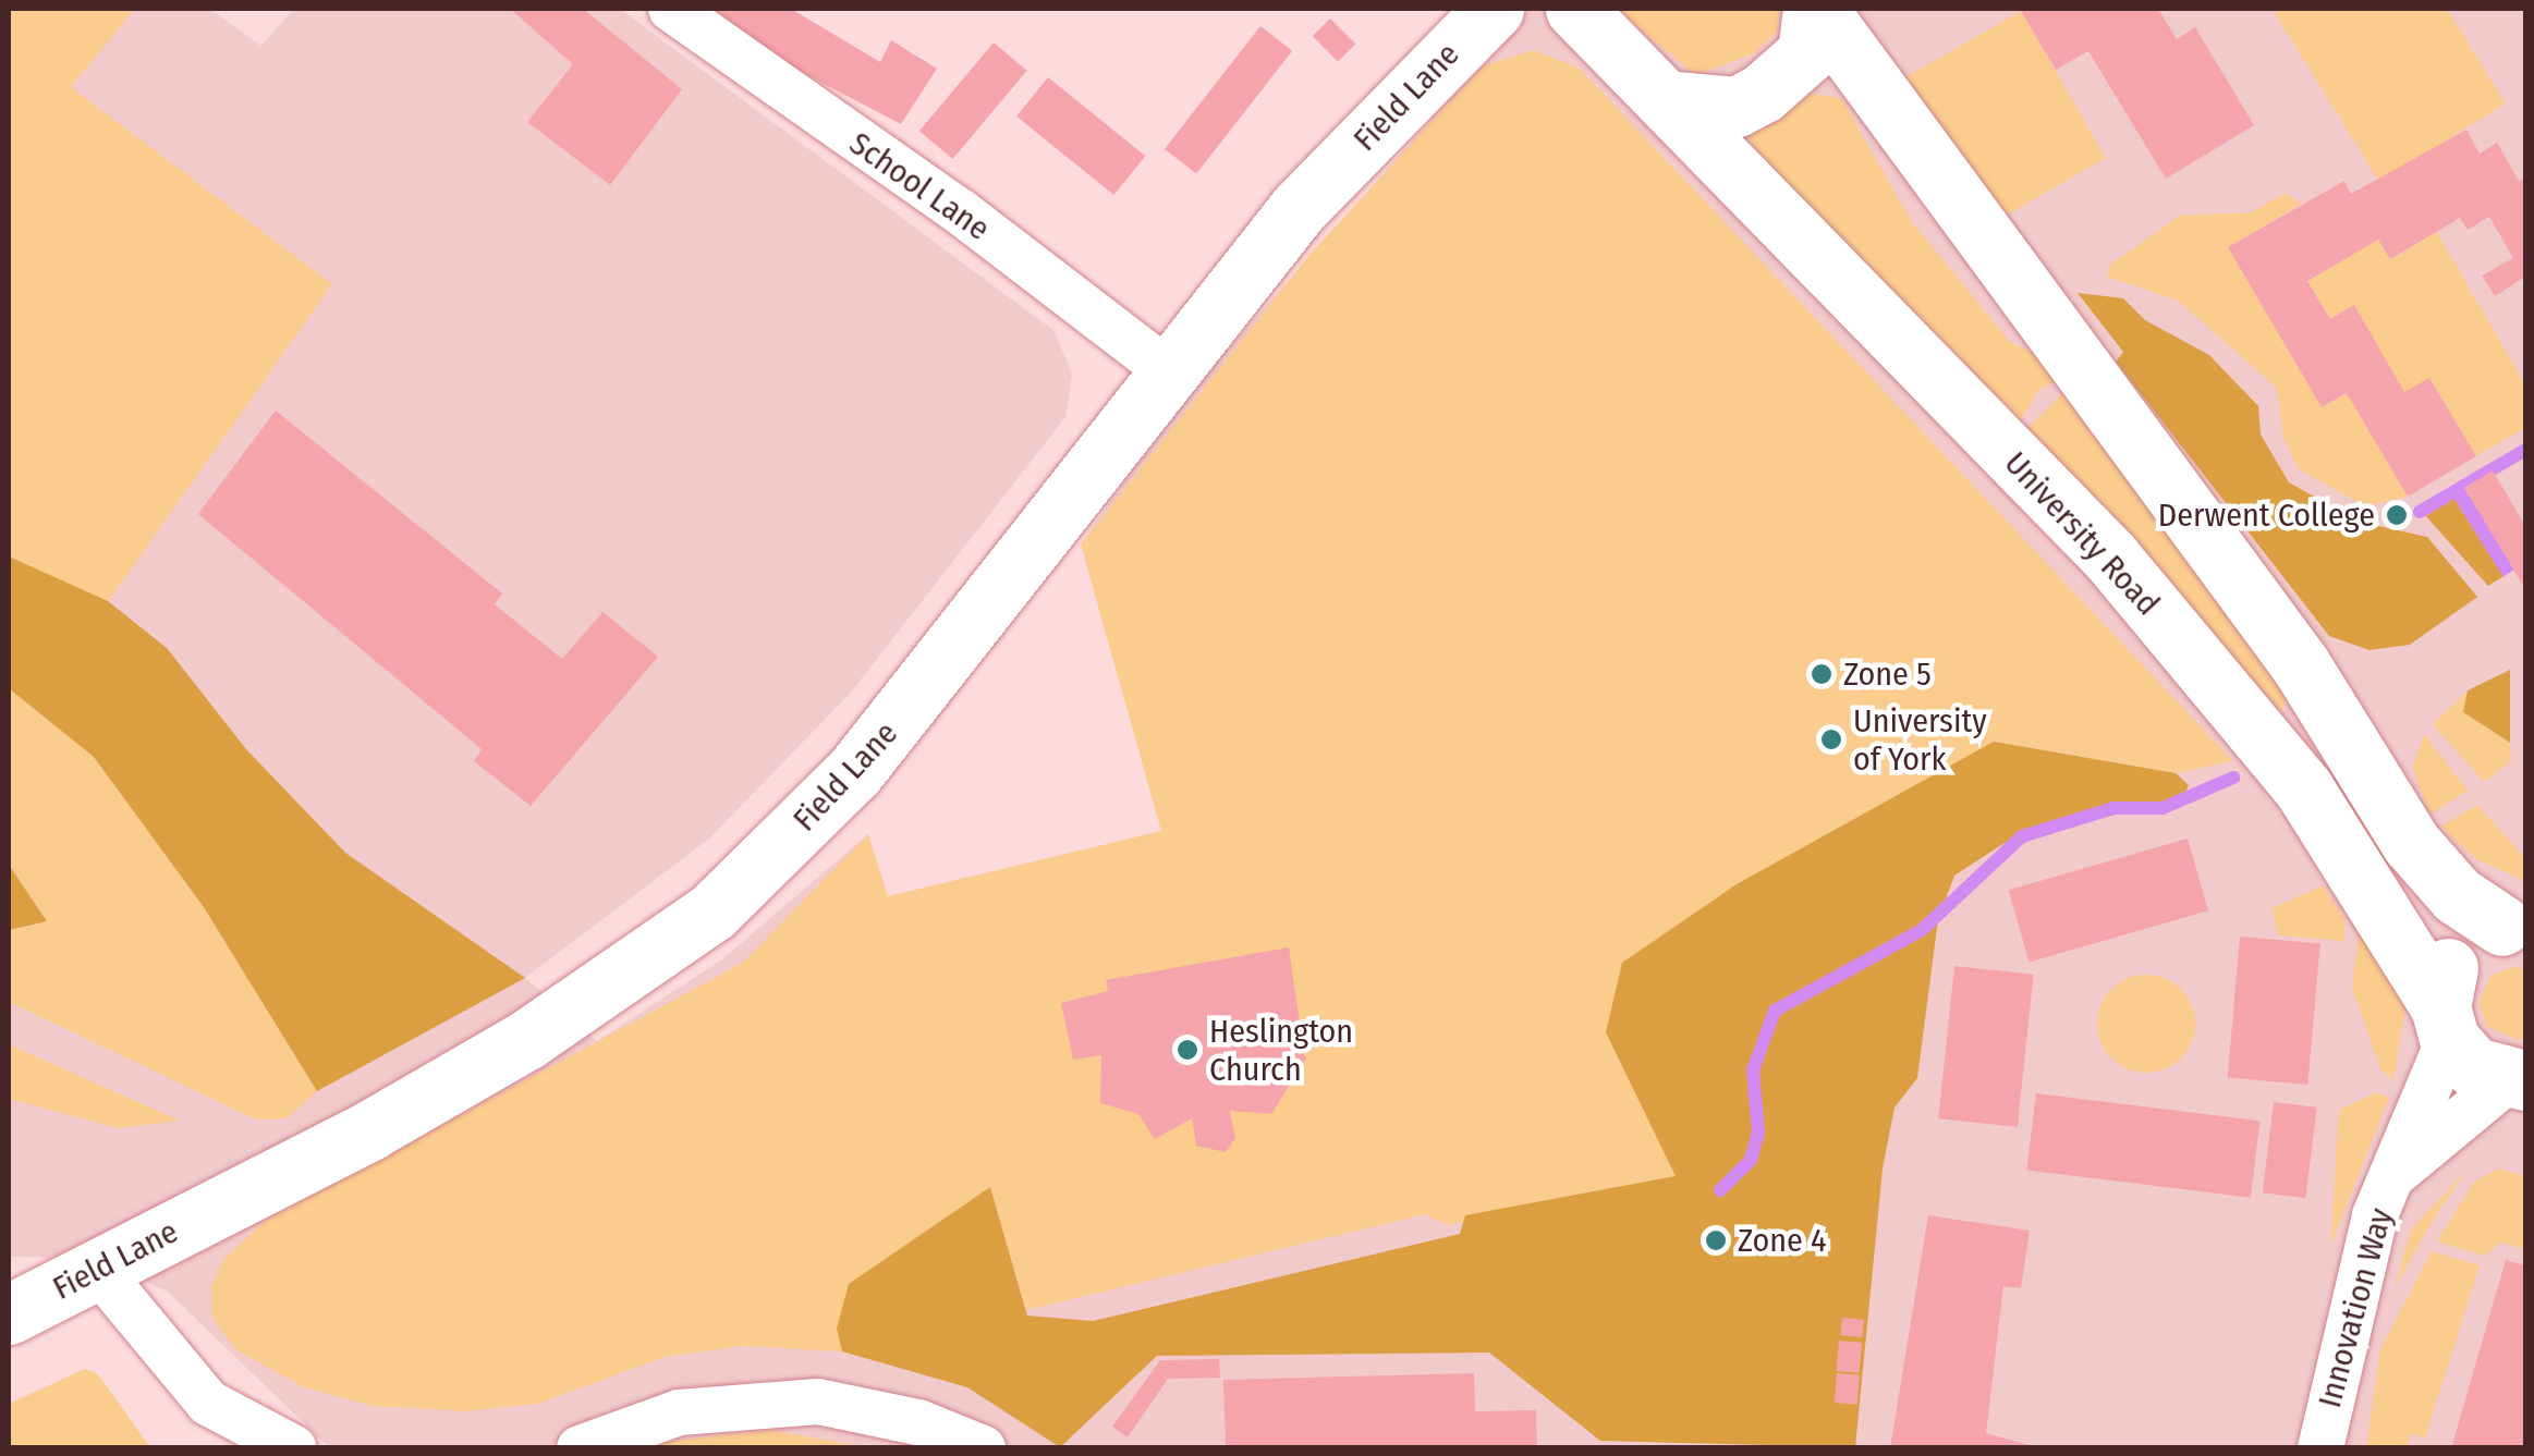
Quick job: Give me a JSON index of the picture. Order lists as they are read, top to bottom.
{
  "streets": {
    "street": [
      "Field Lane",
      "School Lane",
      "University Road",
      "Innovation Way"
    ]
  },
  "crossings": [
    ["Field Lane", "School Lane"],
    ["University Road", "Innovation Way"]
  ],
  "places": [
    "Derwent College",
    "Zone 5",
    "University of York",
    "Heslington Church",
    "Zone 4"
  ]
}
